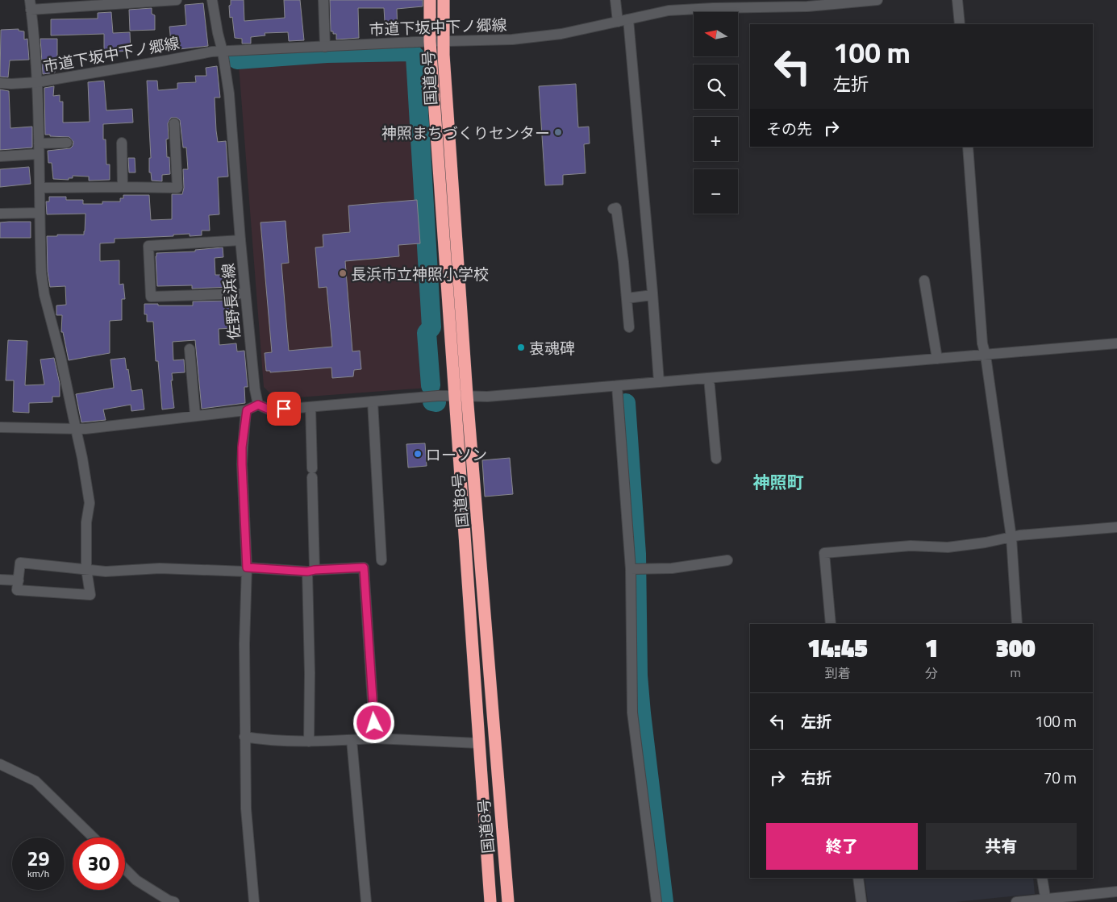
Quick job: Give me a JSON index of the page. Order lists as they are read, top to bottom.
{
  "streets": {
    "highway": ["国道8号"],
    "street": ["市道下坂中下ノ郷線", "佐野長浜線"]
  },
  "crossings": [
    ["市道下坂中下ノ郷線", "国道8号"],
    ["市道下坂中下ノ郷線", "佐野長浜線"]
  ],
  "districts": ["神照町"],
  "places": [
    "神照まちづくりセンター",
    "長浜市立神照小学校",
    "衷魂碑",
    "ローソン"
  ],
  "north": "left",
  "page": {
    "map_buttons": ["+", "−"],
    "turn": ["100 m", "左折"],
    "then": "その先",
    "eta": [
      "14:45",
      "到着",
      "1",
      "分",
      "300",
      "m"
    ],
    "list": [
      {
        "name": "左折",
        "value": "100 m"
      },
      {
        "name": "右折",
        "value": "70 m"
      }
    ],
    "buttons": ["終了", "共有"],
    "speed": "29 km/h",
    "limit": "30"
  }
}
